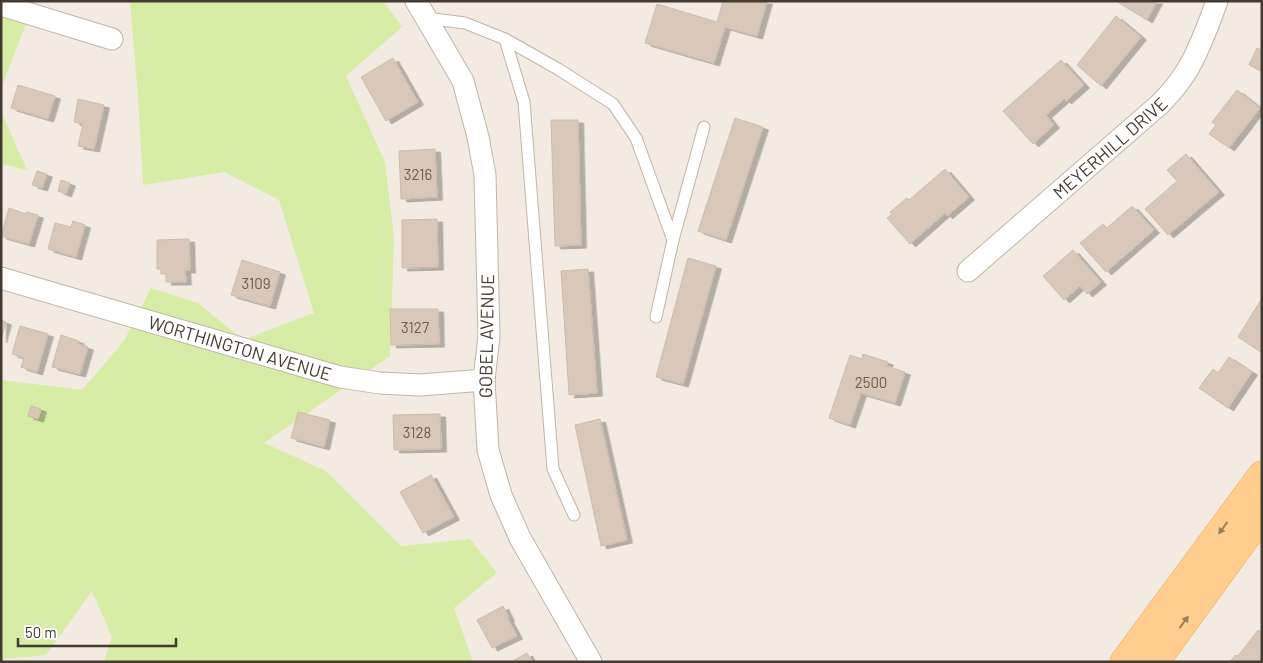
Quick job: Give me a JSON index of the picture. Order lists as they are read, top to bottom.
{
  "streets": {
    "street": ["MEYERHILL DRIVE", "GOBEL AVENUE", "WORTHINGTON AVENUE"]
  },
  "crossings": [
    ["GOBEL AVENUE", "WORTHINGTON AVENUE"]
  ],
  "house_numbers": [
    "3216",
    "3109",
    "3127",
    "2500",
    "3128"
  ],
  "scale_bar": "50 m"
}
